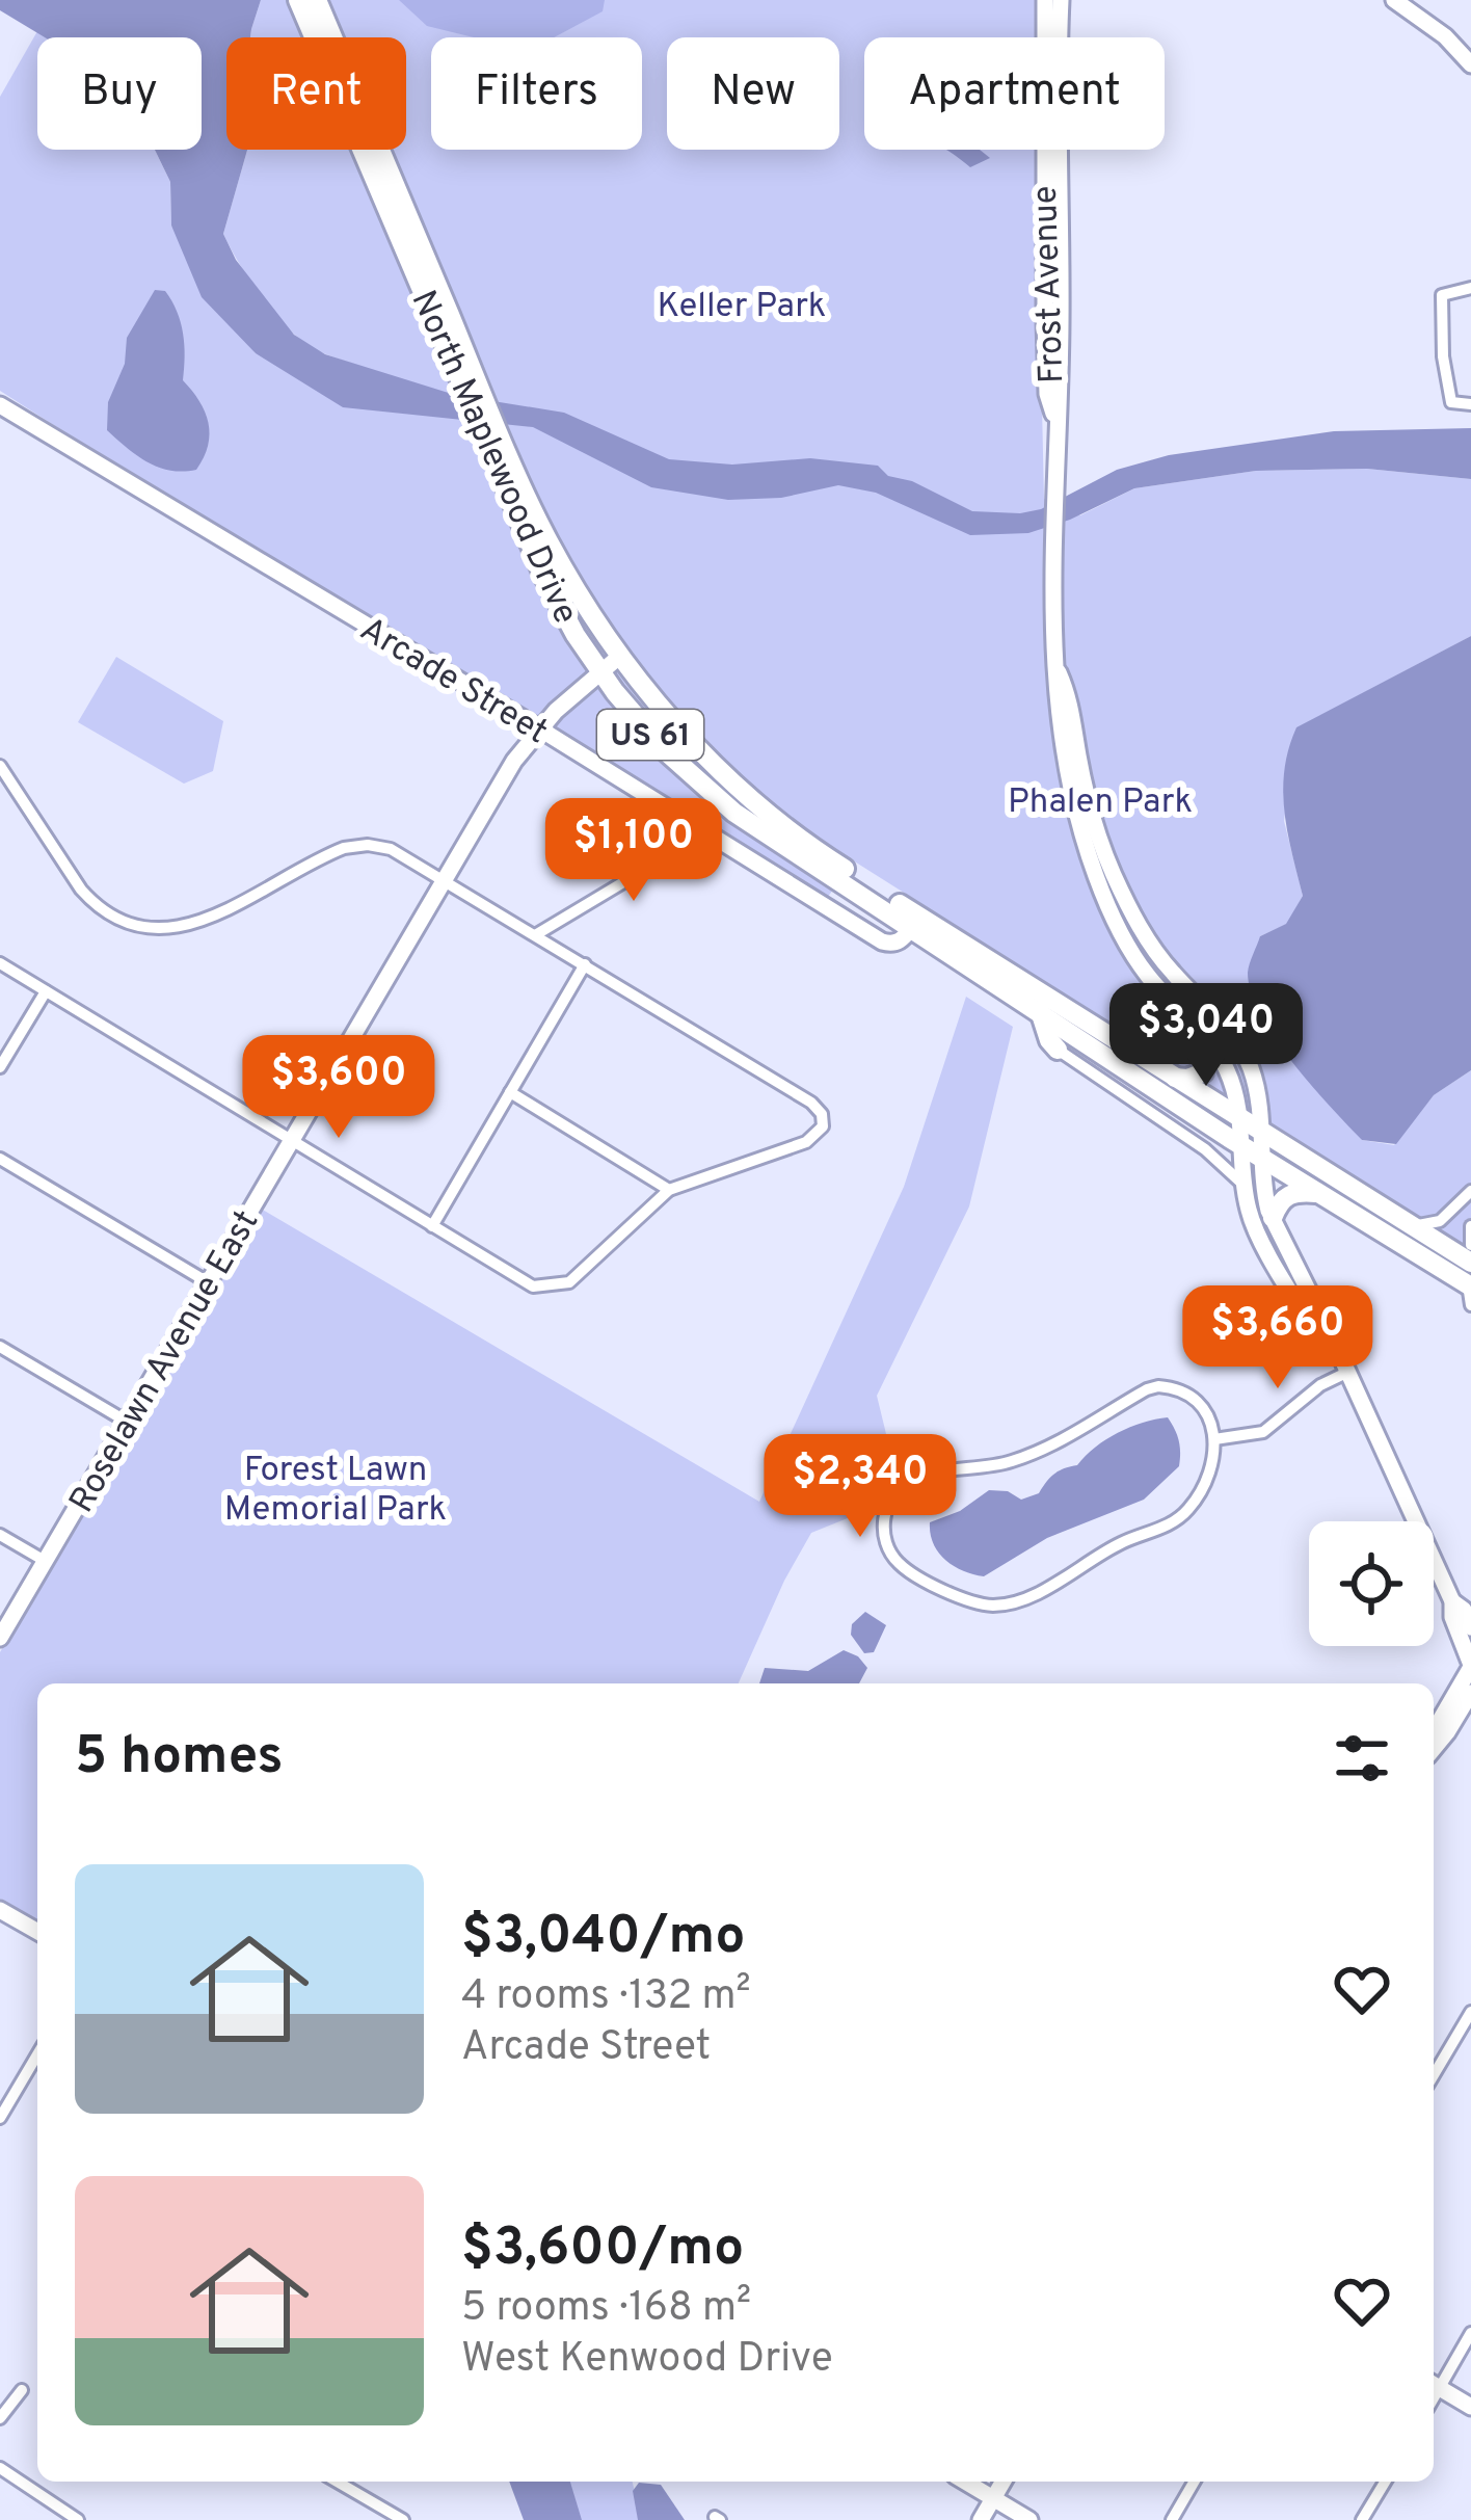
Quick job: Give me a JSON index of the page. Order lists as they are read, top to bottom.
{
  "streets": {
    "main road": ["North Maplewood Drive", "US 61"],
    "street": ["Frost Avenue", "Arcade Street", "Roselawn Avenue East"]
  },
  "crossings": [
    ["Frost Avenue", "US 61"],
    ["North Maplewood Drive", "Arcade Street"],
    ["North Maplewood Drive", "US 61"],
    ["North Maplewood Drive", "Roselawn Avenue East"],
    ["Arcade Street", "US 61"],
    ["Arcade Street", "Roselawn Avenue East"]
  ],
  "parks": ["Keller Park", "Phalen Park", "Forest Lawn Memorial Park"],
  "page": {
    "chip": [
      "Buy",
      "Rent",
      "Filters",
      "New",
      "Apartment"
    ],
    "price": [
      "$1,100",
      "$3,040",
      "$3,600",
      "$3,660",
      "$2,340"
    ],
    "heading": "5 homes",
    "list": [
      {
        "name": "$3,040/mo",
        "note": "4 rooms · 132 m² · Arcade Street"
      },
      {
        "name": "$3,600/mo",
        "note": "5 rooms · 168 m² · West Kenwood Drive"
      }
    ]
  }
}
